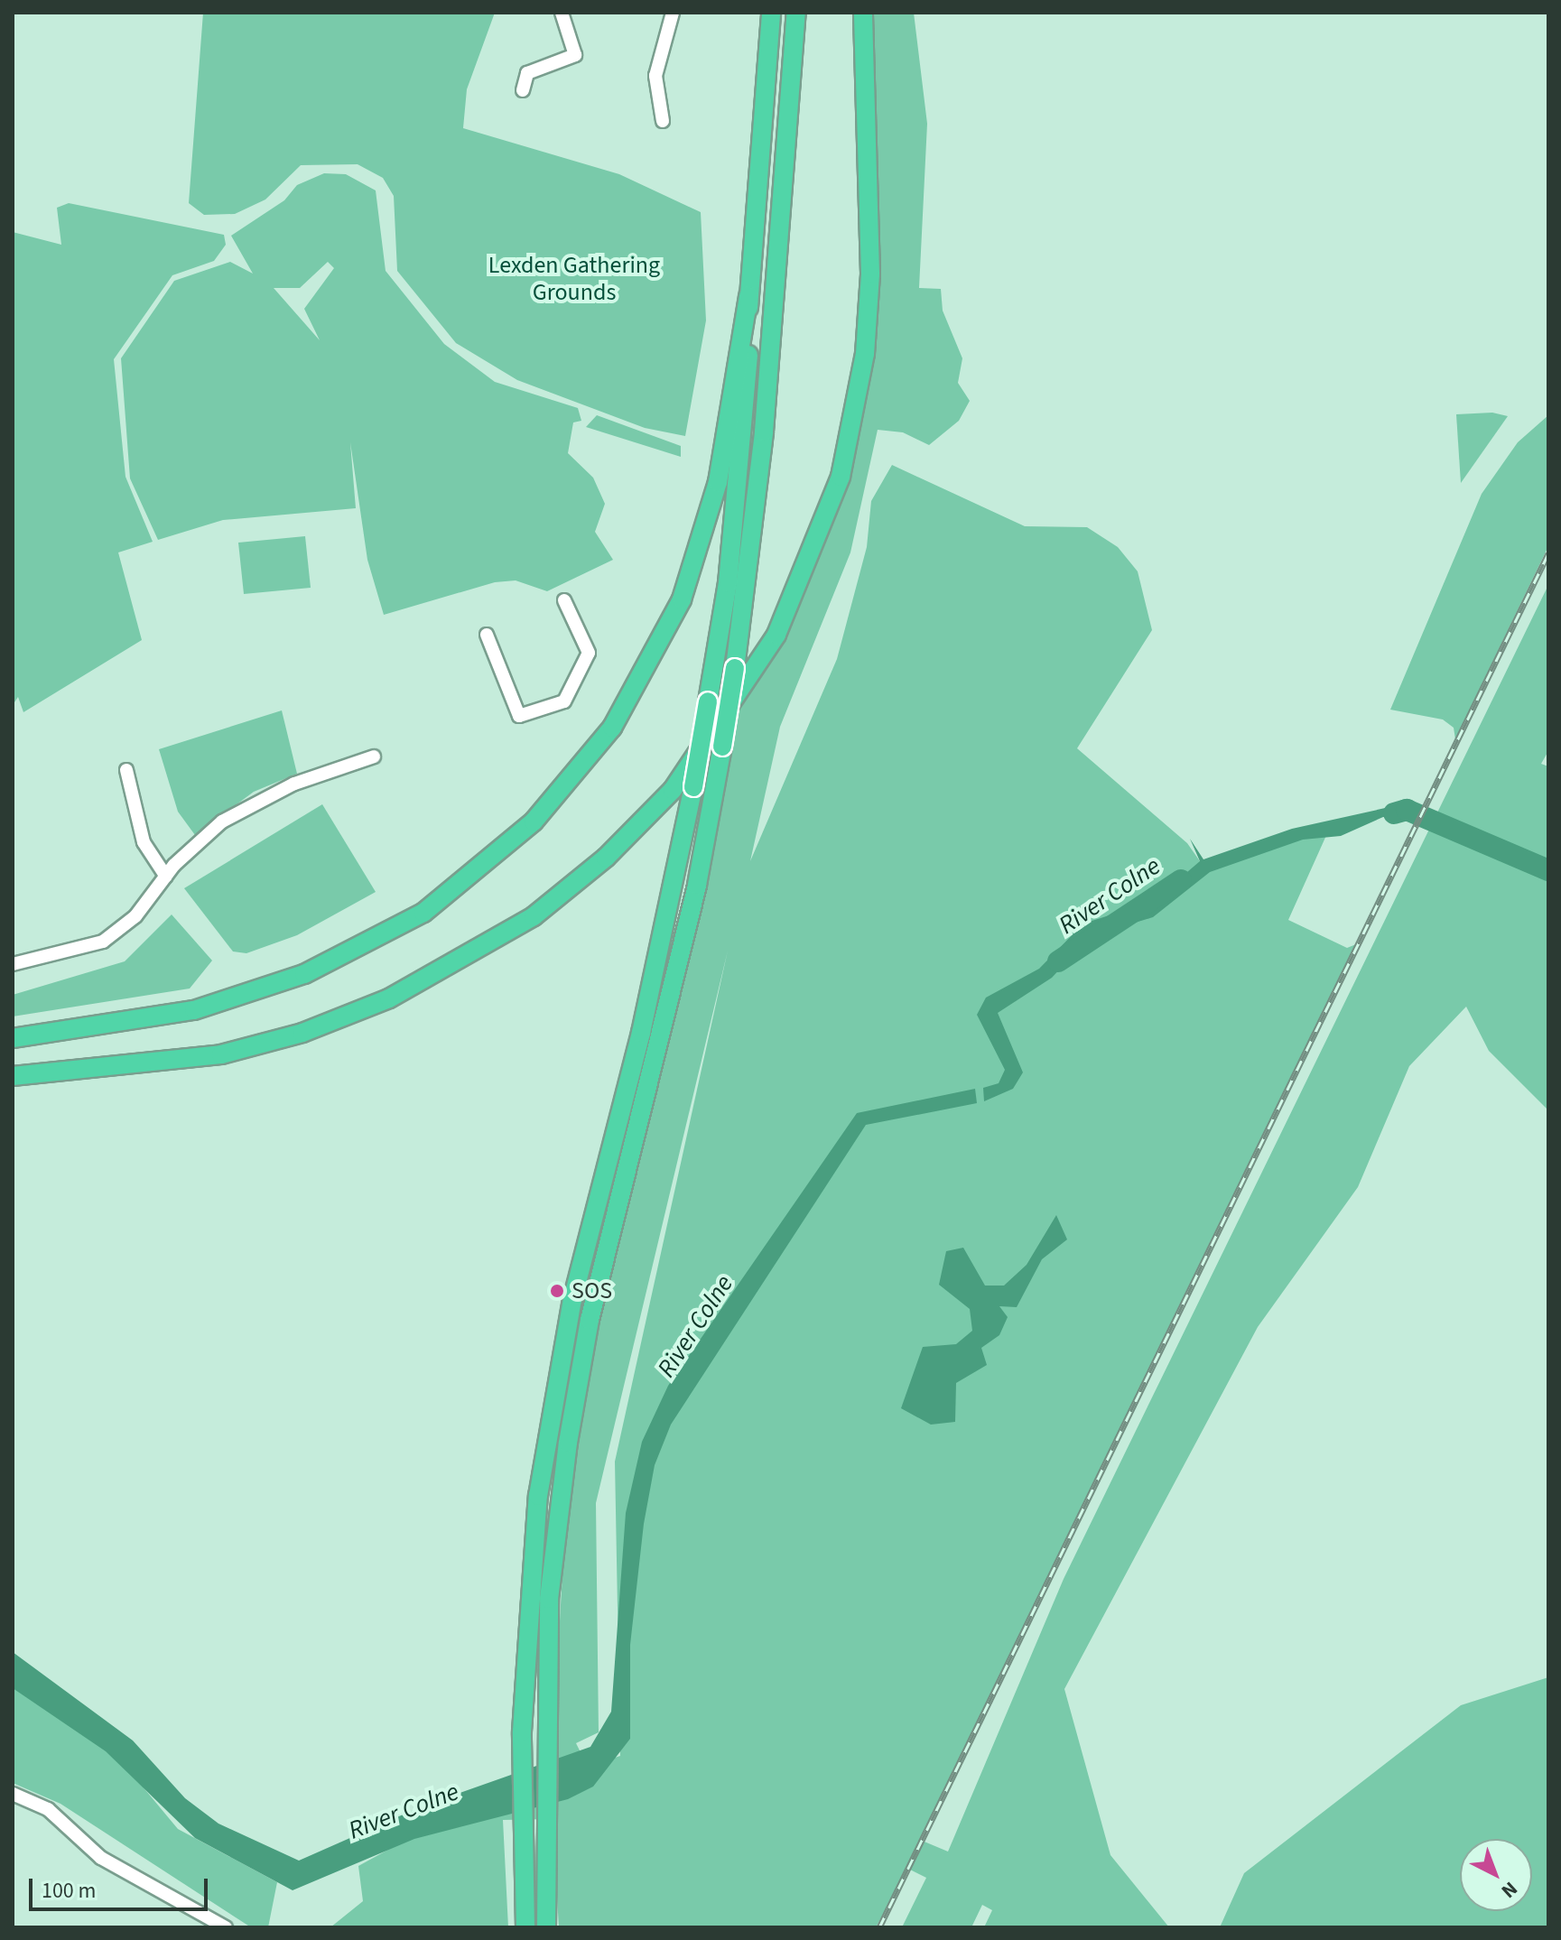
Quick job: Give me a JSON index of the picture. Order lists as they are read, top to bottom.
{
  "water": ["River Colne"],
  "parks": ["Lexden Gathering Grounds"],
  "places": ["SOS"],
  "scale_bar": "100 m",
  "north": "bottom right"
}
